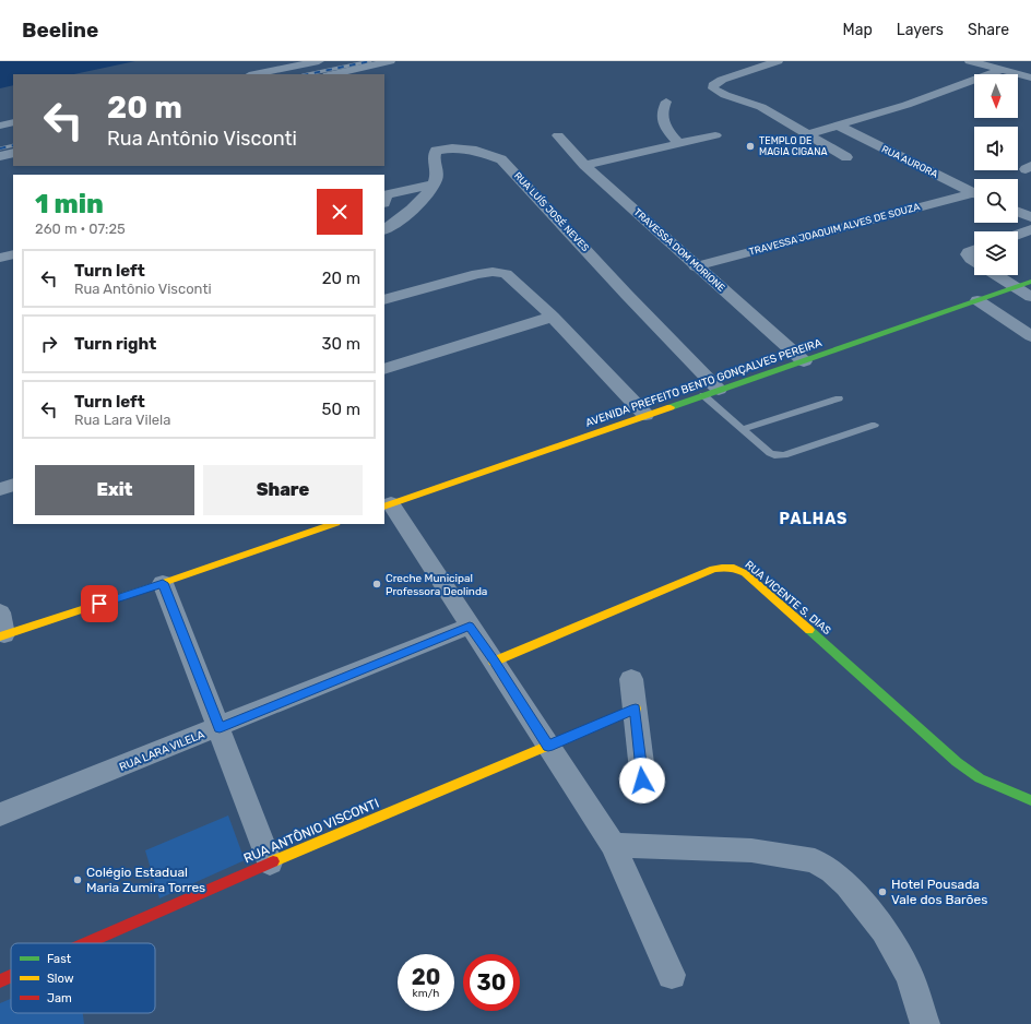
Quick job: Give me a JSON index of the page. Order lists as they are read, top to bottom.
{
  "streets": {
    "street": [
      "RUA AURORA",
      "RUA LUÍS JOSÉ NEVES",
      "TRAVESSA JOAQUIM ALVES DE SOUZA",
      "TRAVESSA DOM MORIONE",
      "AVENIDA PREFEITO BENTO GONÇALVES PEREIRA",
      "RUA VICENTE S. DIAS",
      "RUA LARA VILELA",
      "RUA ANTÔNIO VISCONTI"
    ]
  },
  "crossings": [
    ["RUA LUÍS JOSÉ NEVES", "AVENIDA PREFEITO BENTO GONÇALVES PEREIRA"],
    ["TRAVESSA JOAQUIM ALVES DE SOUZA", "TRAVESSA DOM MORIONE"],
    ["TRAVESSA DOM MORIONE", "AVENIDA PREFEITO BENTO GONÇALVES PEREIRA"]
  ],
  "districts": ["PALHAS"],
  "places": [
    "TEMPLO DE MAGIA CIGANA",
    "Creche Municipal Professora Deolinda",
    "Colégio Estadual Maria Zumira Torres",
    "Hotel Pousada Vale dos Barões"
  ],
  "legend": ["Fast", "Slow", "Jam"],
  "north": "bottom",
  "page": {
    "header": "Beeline",
    "nav": ["Map", "Layers", "Share"],
    "turn": ["20 m", "Rua Antônio Visconti"],
    "heading": ["1 min", "260 m · 07:25"],
    "list": [
      {
        "name": "Turn left",
        "note": "Rua Antônio Visconti",
        "value": "20 m"
      },
      {
        "name": "Turn right",
        "value": "30 m"
      },
      {
        "name": "Turn left",
        "note": "Rua Lara Vilela",
        "value": "50 m"
      }
    ],
    "buttons": ["Exit", "Share"],
    "speed": "20 km/h",
    "limit": "30"
  }
}
